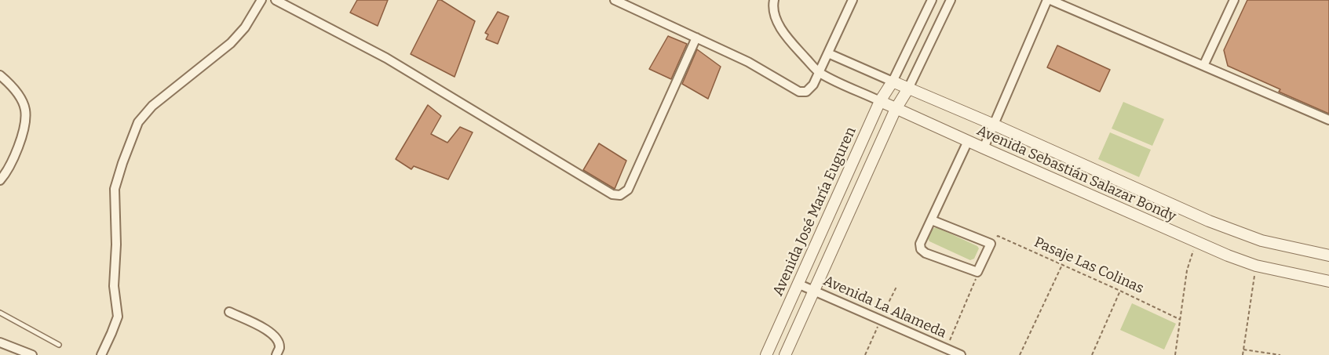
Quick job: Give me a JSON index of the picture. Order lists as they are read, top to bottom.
{
  "streets": {
    "street": ["Avenida Sebastián Salazar Bondy", "Avenida José María Euguren", "Avenida La Alameda"],
    "path": ["Pasaje Las Colinas"]
  },
  "crossings": [
    ["Avenida Sebastián Salazar Bondy", "Avenida José María Euguren"],
    ["Avenida José María Euguren", "Avenida La Alameda"]
  ]
}
